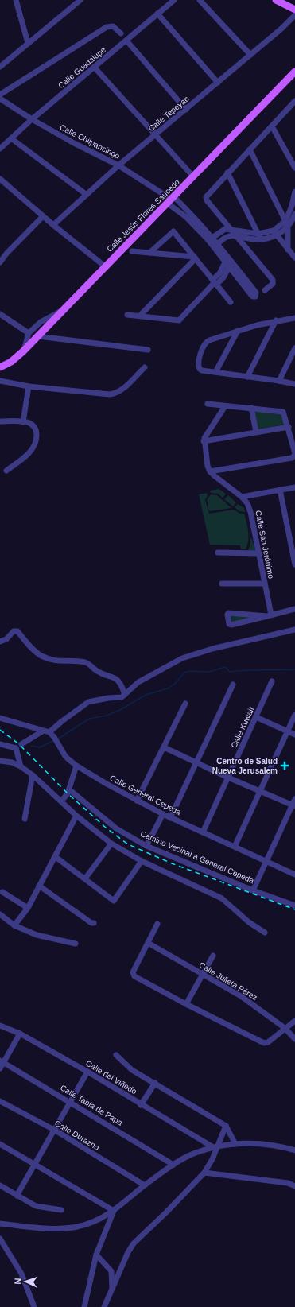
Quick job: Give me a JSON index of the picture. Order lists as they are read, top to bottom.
{
  "streets": {
    "main road": ["Calle Jesús Flores Saucedo"],
    "street": [
      "Calle Guadalupe",
      "Calle Tepeyac",
      "Calle Chilpancingo",
      "Calle San Jerónimo",
      "Calle Kuwait",
      "Calle General Cepeda",
      "Camino Vecinal a General Cepeda",
      "Calle Julieta Pérez",
      "Calle del Viñedo",
      "Calle Tabla de Papa",
      "Calle Durazno"
    ]
  },
  "crossings": [
    ["Calle Guadalupe", "Calle Chilpancingo"],
    ["Calle Tepeyac", "Calle Chilpancingo"],
    ["Calle Chilpancingo", "Calle Jesús Flores Saucedo"],
    ["Calle Kuwait", "Calle General Cepeda"]
  ],
  "places": {
    "health": ["Centro de Salud Nueva Jerusalem"]
  },
  "north": "left"
}
